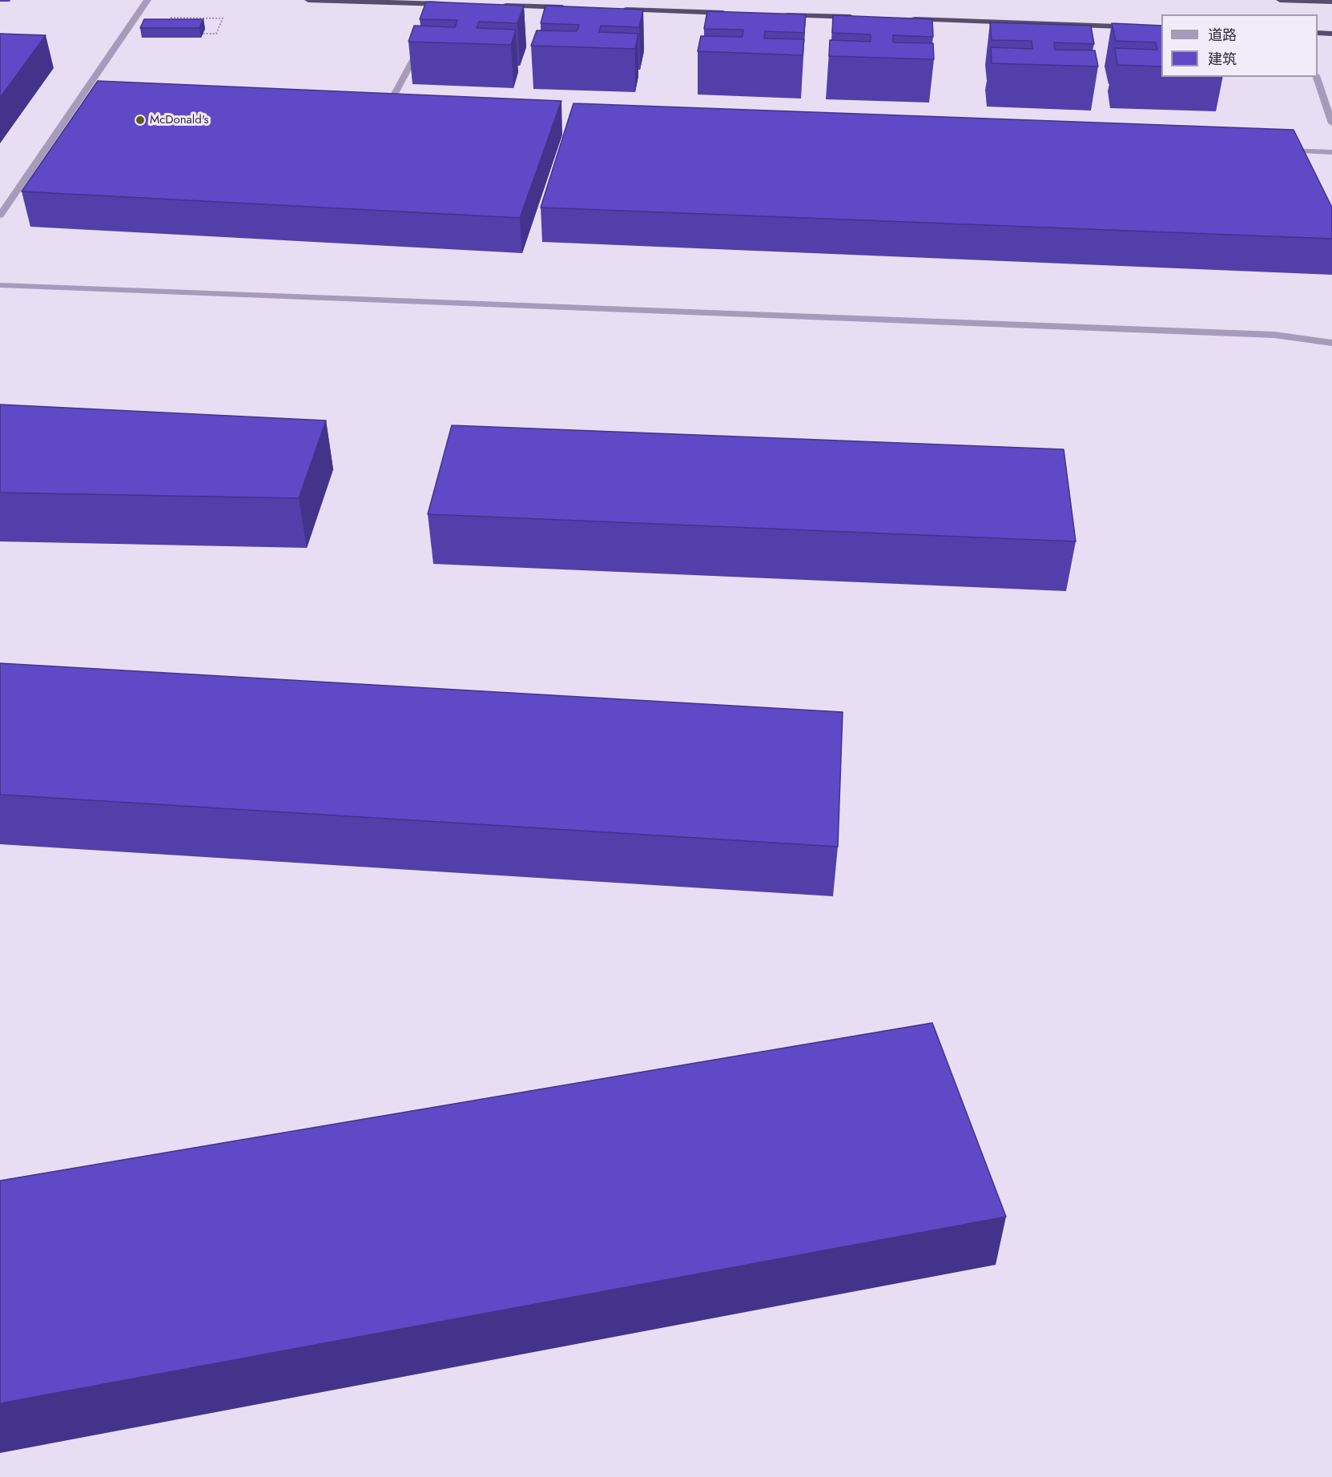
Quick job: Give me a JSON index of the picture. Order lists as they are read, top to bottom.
{
  "places": ["McDonald's"],
  "legend": ["道路", "建筑"]
}
